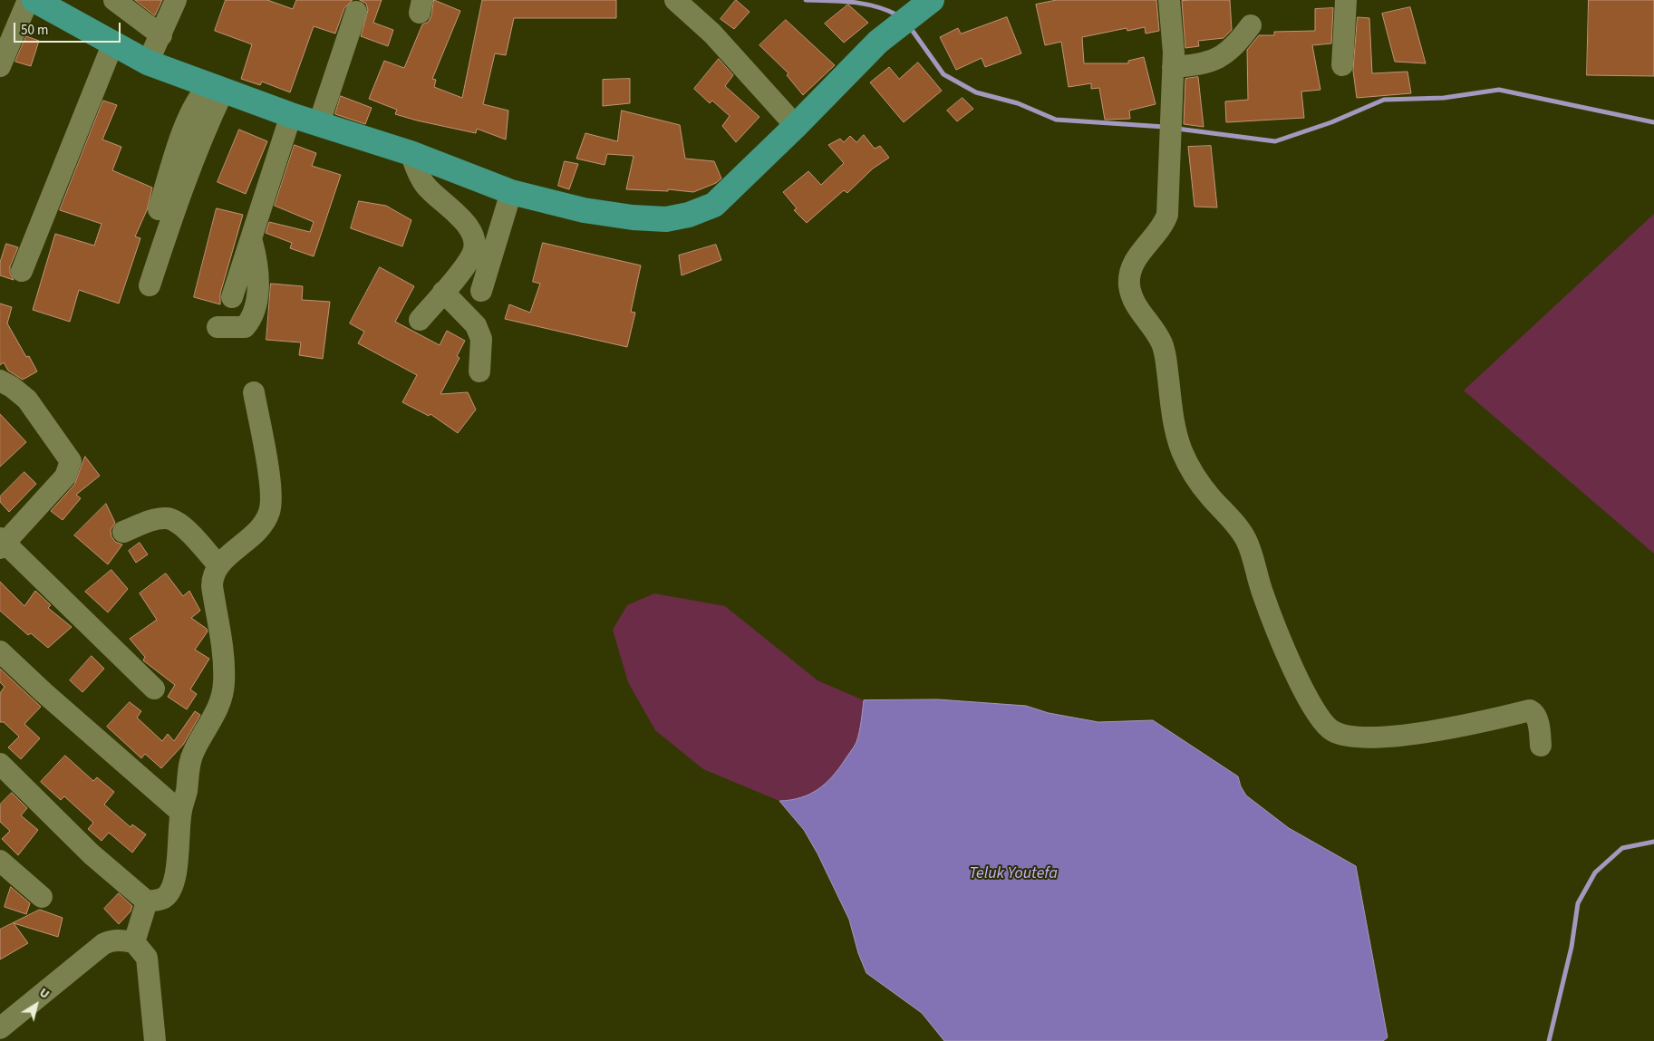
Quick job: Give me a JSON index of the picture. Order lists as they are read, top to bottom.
{
  "water": ["Teluk Youtefa"],
  "scale_bar": "50 m",
  "north": "top right"
}
